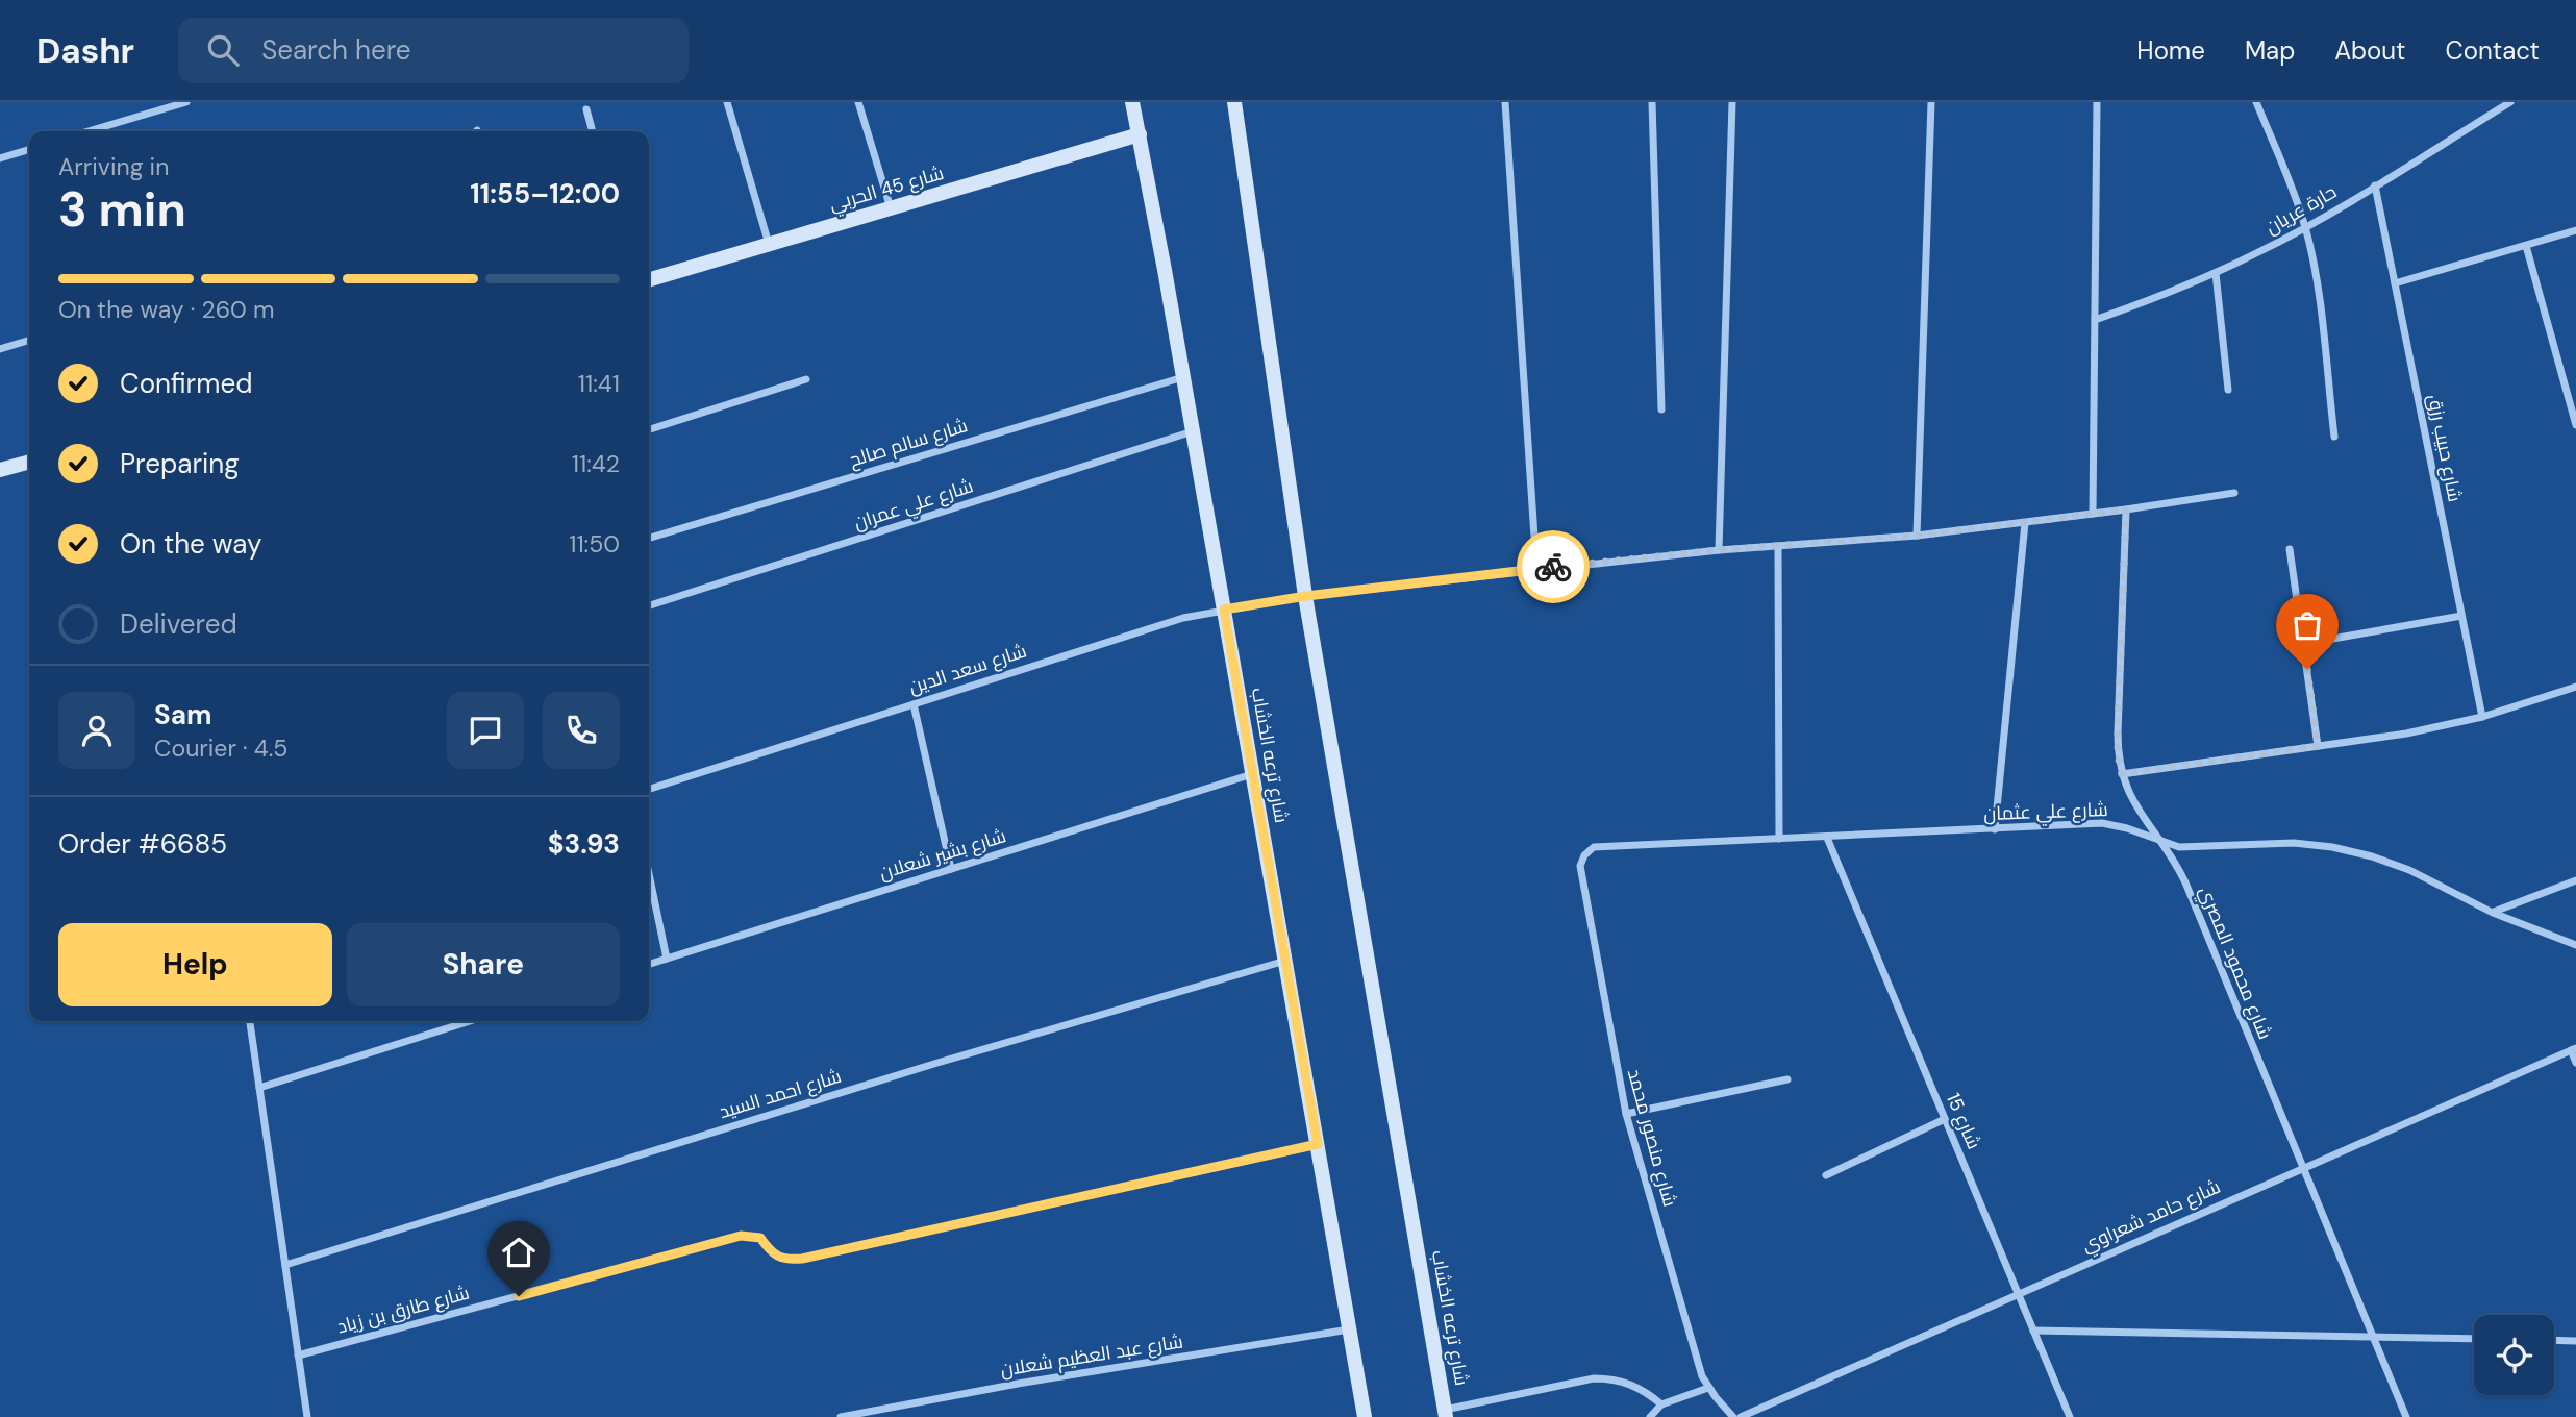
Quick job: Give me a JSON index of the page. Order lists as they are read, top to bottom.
{
  "streets": {
    "street": [
      "شارع 45 الحربي",
      "حارة عريان",
      "شارع سالم صالح",
      "شارع حبيب رزق",
      "شارع علي عمران",
      "شارع سعد الدين",
      "شارع ترعه الخشاب",
      "شارع علي عثمان",
      "شارع بشير شعلان",
      "شارع محمود المصري",
      "شارع احمد السيد",
      "شارع 15",
      "شارع منصور محمد",
      "شارع حامد شعراوي",
      "شارع طارق بن زياد",
      "شارع عبد العظيم شعلان"
    ]
  },
  "crossings": [
    ["شارع 45 الحربي", "شارع ترعه الخشاب"],
    ["حارة عريان", "شارع حبيب رزق"],
    ["شارع سالم صالح", "شارع ترعه الخشاب"],
    ["شارع علي عمران", "شارع ترعه الخشاب"],
    ["شارع سعد الدين", "شارع ترعه الخشاب"],
    ["شارع سعد الدين", "شارع محمود المصري"],
    ["شارع ترعه الخشاب", "شارع بشير شعلان"],
    ["شارع ترعه الخشاب", "شارع احمد السيد"],
    ["شارع ترعه الخشاب", "شارع طارق بن زياد"],
    ["شارع ترعه الخشاب", "شارع عبد العظيم شعلان"],
    ["شارع علي عثمان", "شارع محمود المصري"],
    ["شارع علي عثمان", "شارع 15"],
    ["شارع علي عثمان", "شارع منصور محمد"],
    ["شارع محمود المصري", "شارع حامد شعراوي"],
    ["شارع 15", "شارع حامد شعراوي"]
  ],
  "page": {
    "header": "Dashr",
    "search": "Search here",
    "nav": [
      "Home",
      "Map",
      "About",
      "Contact"
    ],
    "heading": ["3 min", "Arriving in", "11:55–12:00"],
    "panel": [
      "Sam",
      "Courier · 4.5",
      "Order #6685",
      "$3.93"
    ],
    "bar": "On the way · 260 m",
    "list": [
      ["Confirmed", "11:41"],
      ["Preparing", "11:42"],
      ["On the way", "11:50"],
      "Delivered"
    ],
    "buttons": ["Help", "Share"]
  }
}
